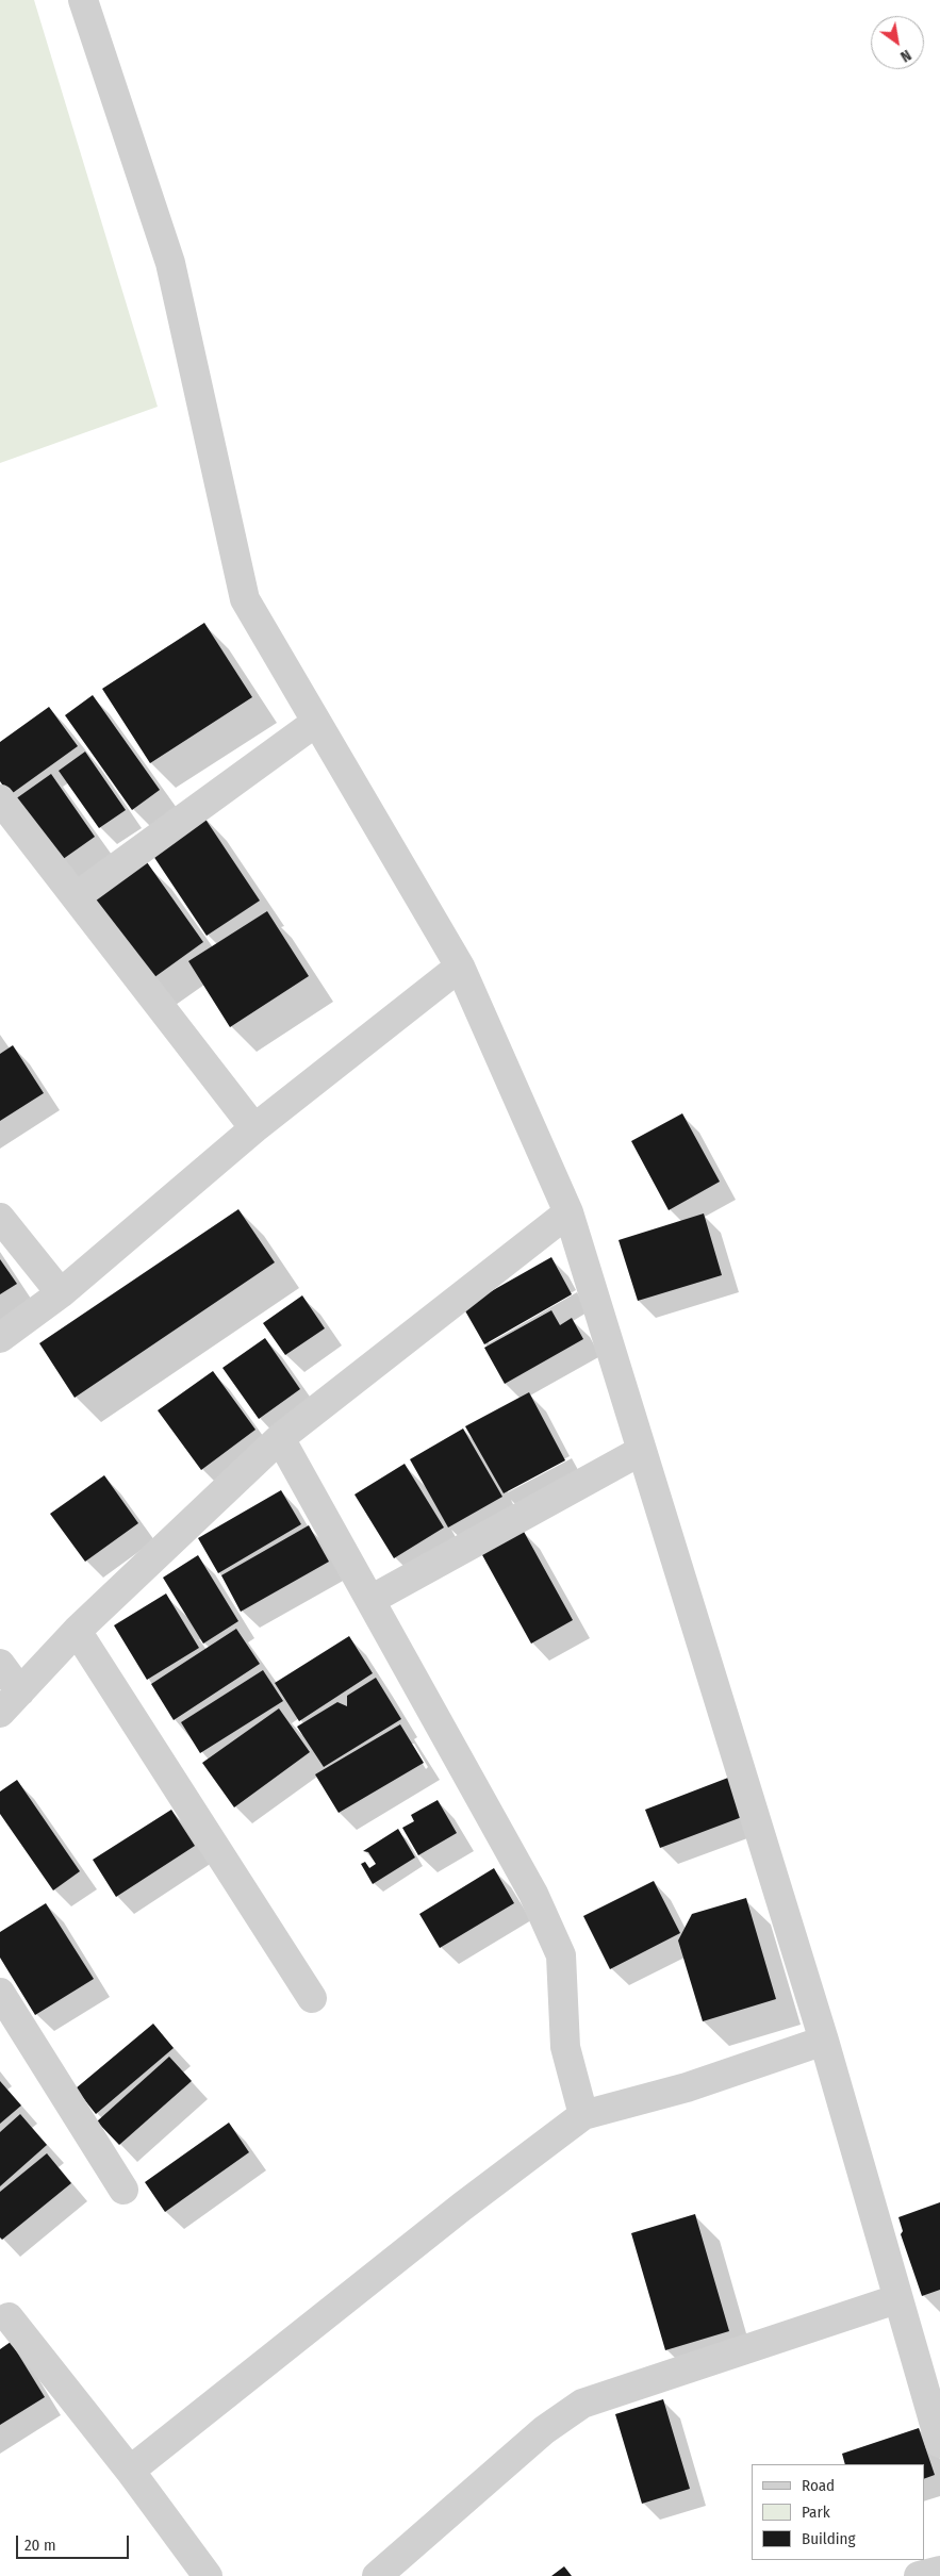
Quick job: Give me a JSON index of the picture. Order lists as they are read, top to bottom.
{
  "legend": ["Road", "Park", "Building"],
  "scale_bar": "20 m",
  "north": "bottom right"
}
